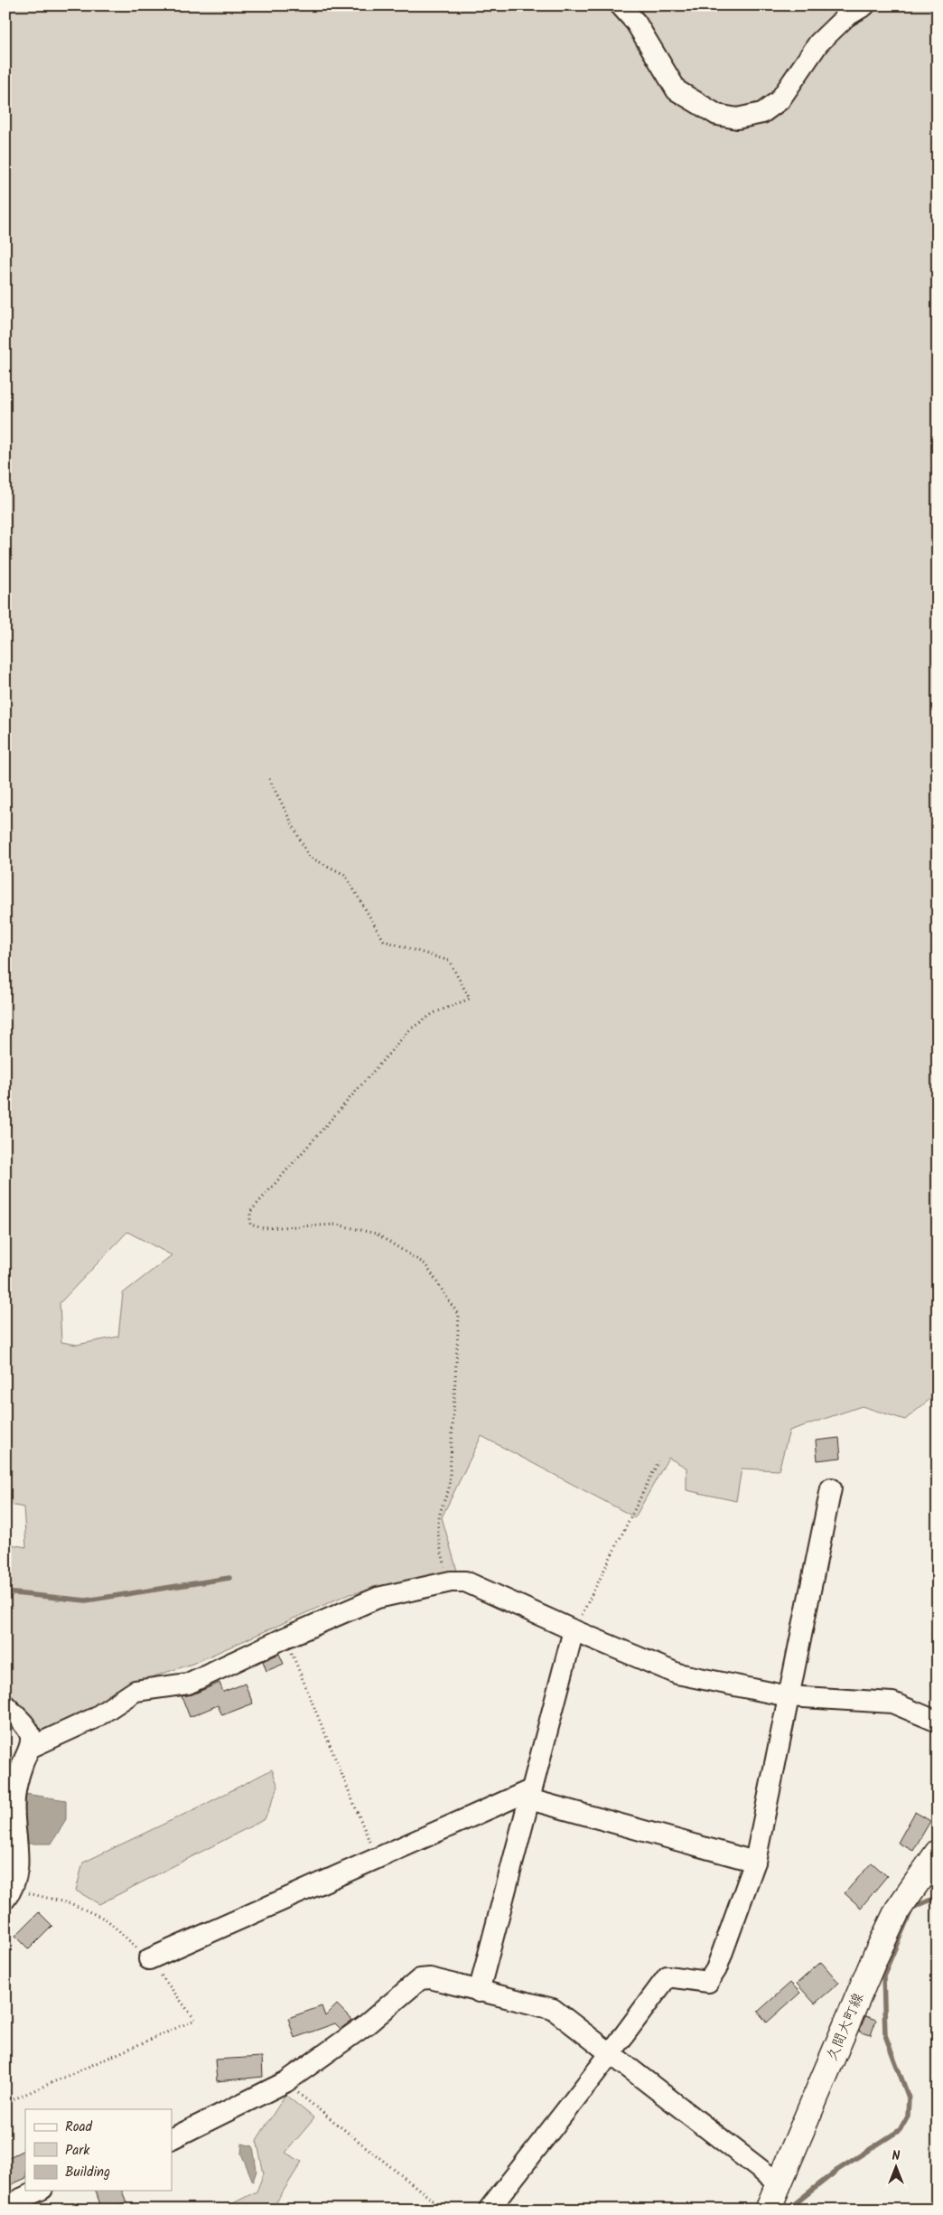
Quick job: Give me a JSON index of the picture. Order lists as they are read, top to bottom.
{
  "streets": {
    "main road": ["久間大町線"]
  },
  "legend": ["Road", "Park", "Building"],
  "north": "top"
}
